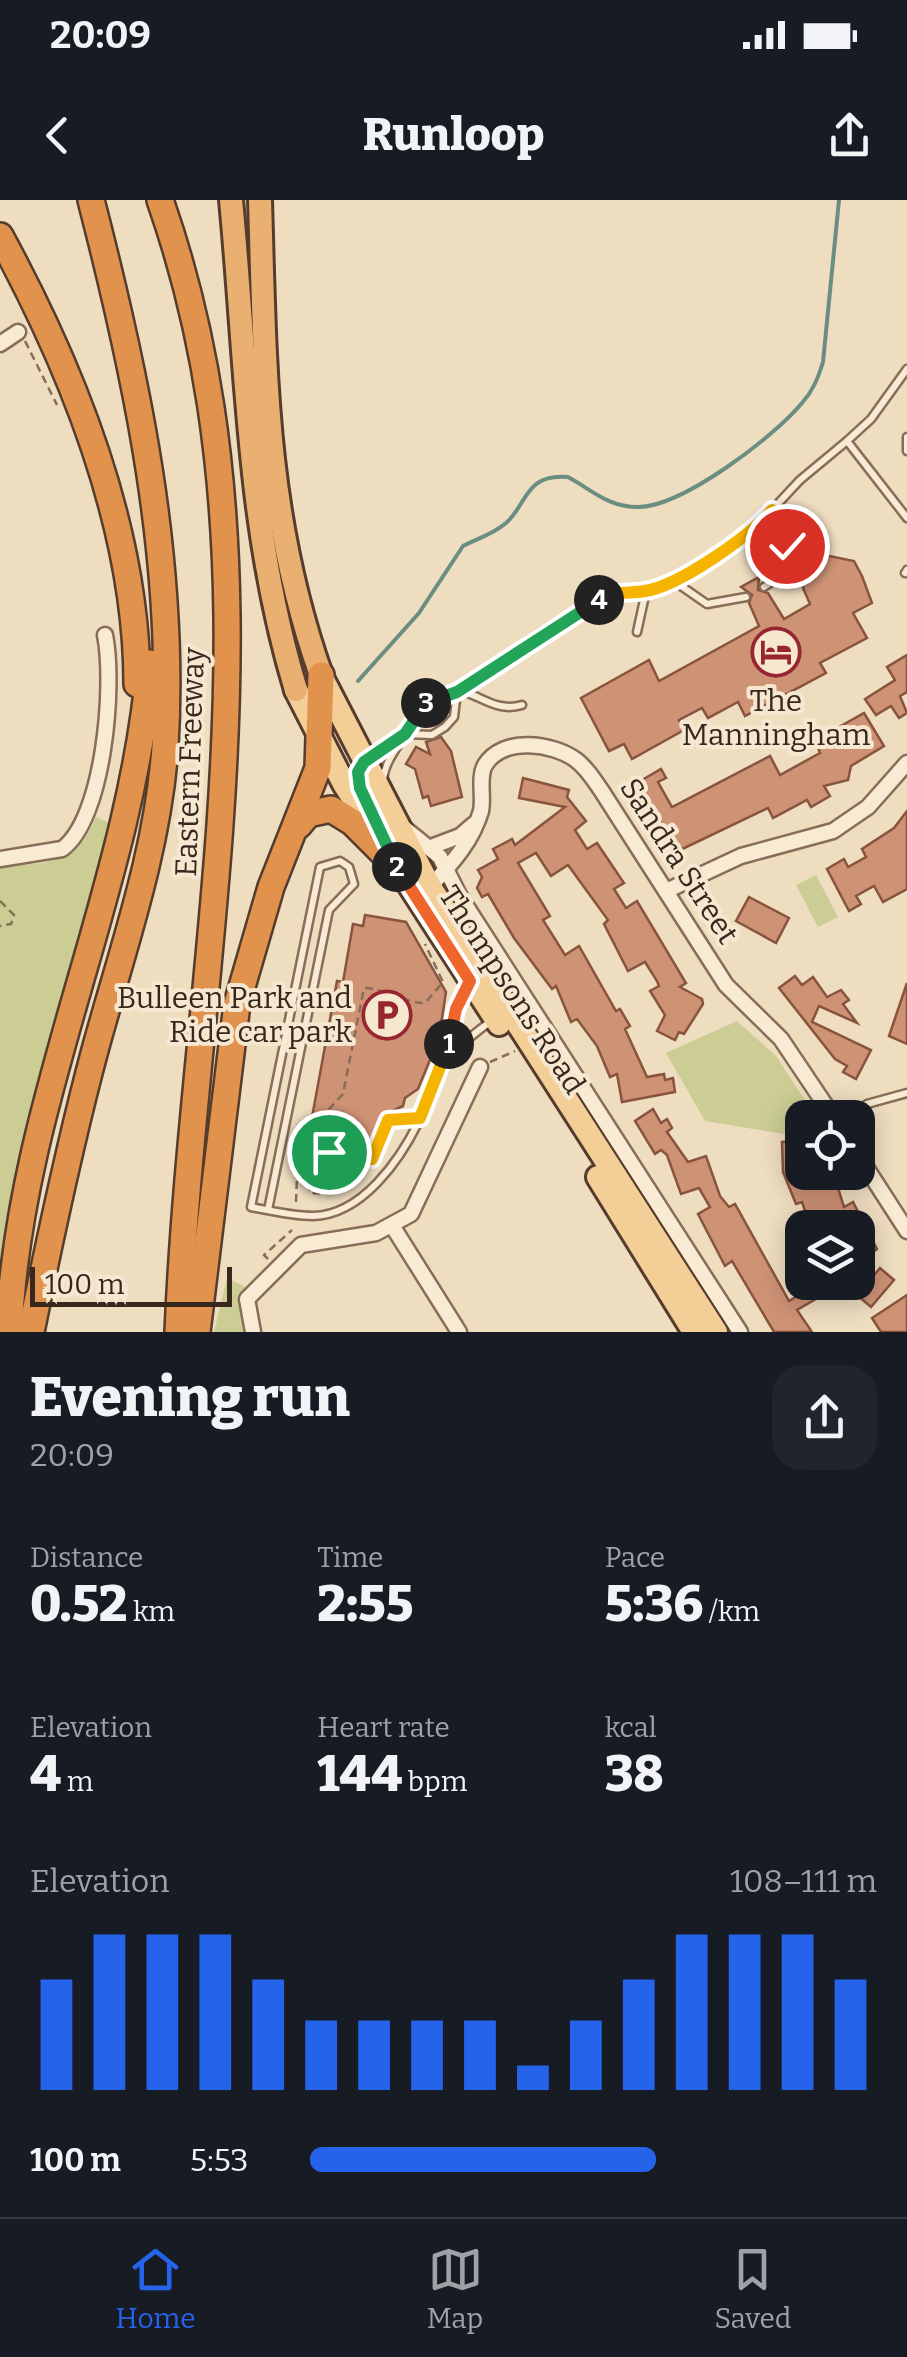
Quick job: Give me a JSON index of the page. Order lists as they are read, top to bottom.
{
  "streets": {
    "highway": ["Eastern Freeway", "Thompsons Road"],
    "street": ["Sandra Street"]
  },
  "crossings": [
    ["Sandra Street", "Thompsons Road"]
  ],
  "places": {
    "hotel": ["The Manningham"],
    "parking": ["Bulleen Park and Ride car park"]
  },
  "scale_bar": "100 m",
  "page": {
    "status": "20:09",
    "header": "Runloop",
    "pins": [
      "4",
      "3",
      "2",
      "1"
    ],
    "scale": "100 m",
    "heading": ["Evening run", "20:09"],
    "stats": [
      ["Distance", "0.52 km"],
      ["Time", "2:55"],
      ["Pace", "5:36 /km"],
      ["Elevation", "4 m"],
      ["Heart rate", "144 bpm"],
      ["kcal", "38"]
    ],
    "chart": ["Elevation", "108–111 m"],
    "list": [
      {
        "name": "100 m",
        "note": "5:53"
      }
    ],
    "tabs": ["Home", "Map", "Saved"]
  }
}
